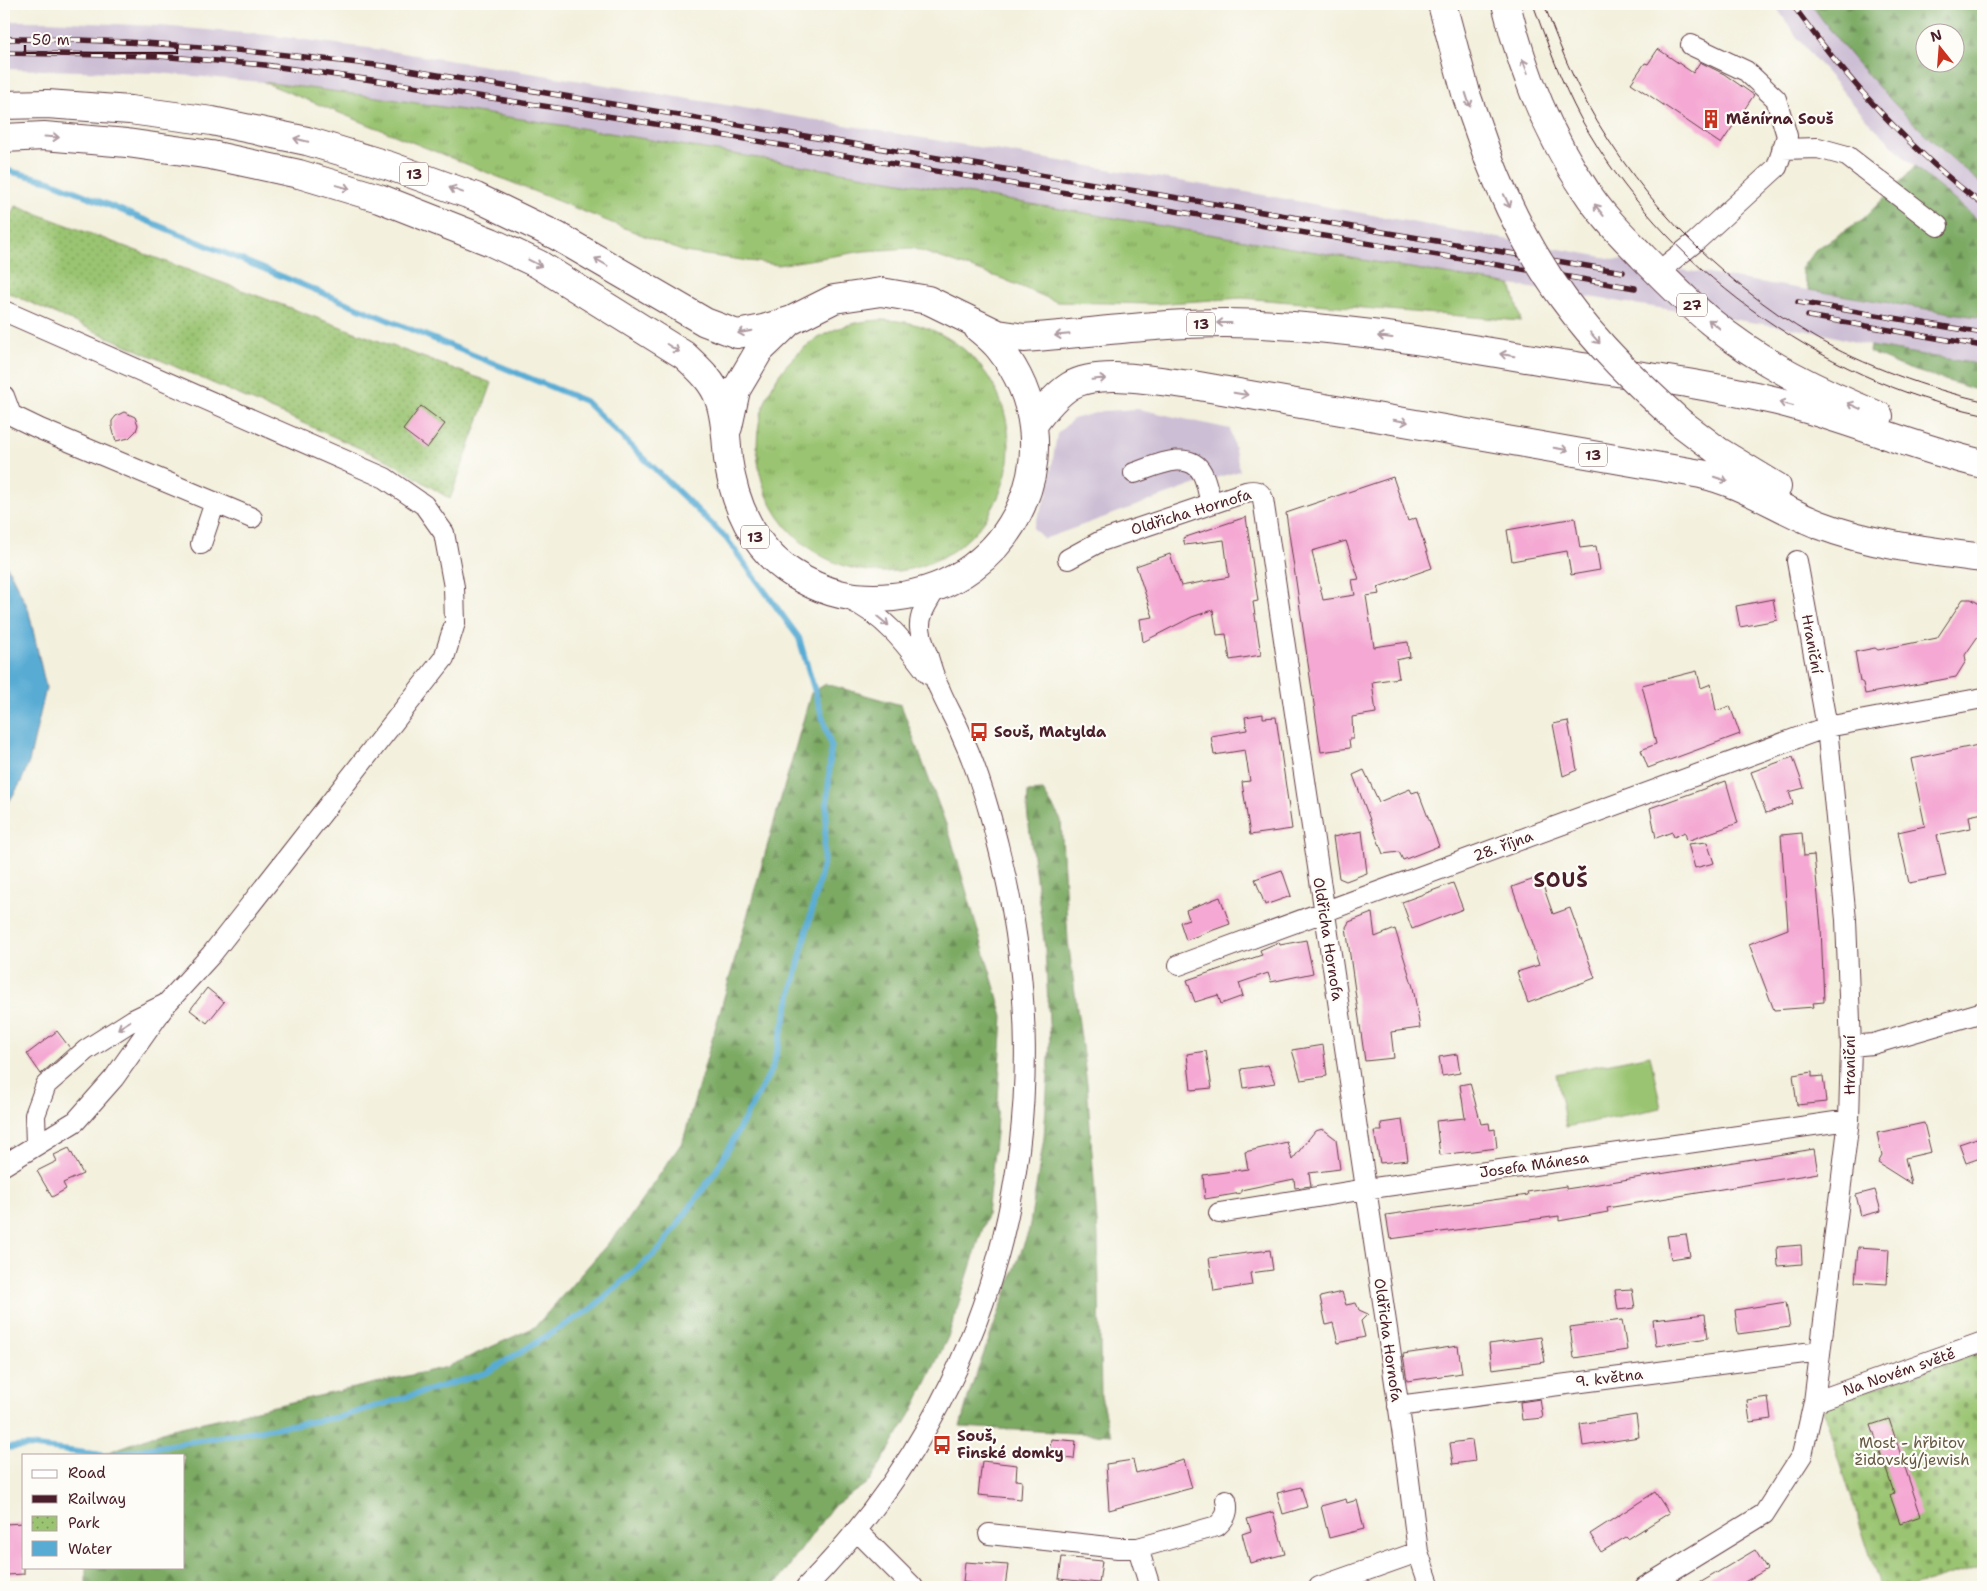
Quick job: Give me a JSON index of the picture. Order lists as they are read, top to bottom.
{
  "streets": {
    "highway": ["13", "27"],
    "street": [
      "Oldřicha Hornofa",
      "Hraniční",
      "28. října",
      "Josefa Mánesa",
      "Na Novém světě",
      "9. května"
    ]
  },
  "crossings": [
    ["Oldřicha Hornofa", "28. října"],
    ["Oldřicha Hornofa", "Josefa Mánesa"],
    ["Oldřicha Hornofa", "9. května"],
    ["Hraniční", "28. října"],
    ["Hraniční", "Josefa Mánesa"],
    ["Hraniční", "Na Novém světě"],
    ["Hraniční", "9. května"]
  ],
  "districts": ["SOUŠ"],
  "parks": ["Most - hřbitov židovský/jewish"],
  "places": {
    "building": ["Měnírna Souš"],
    "bus stop": ["Souš, Matylda", "Souš, Finské domky"]
  },
  "legend": [
    "Road",
    "Railway",
    "Park",
    "Water"
  ],
  "scale_bar": "50 m",
  "north": "top"
}
